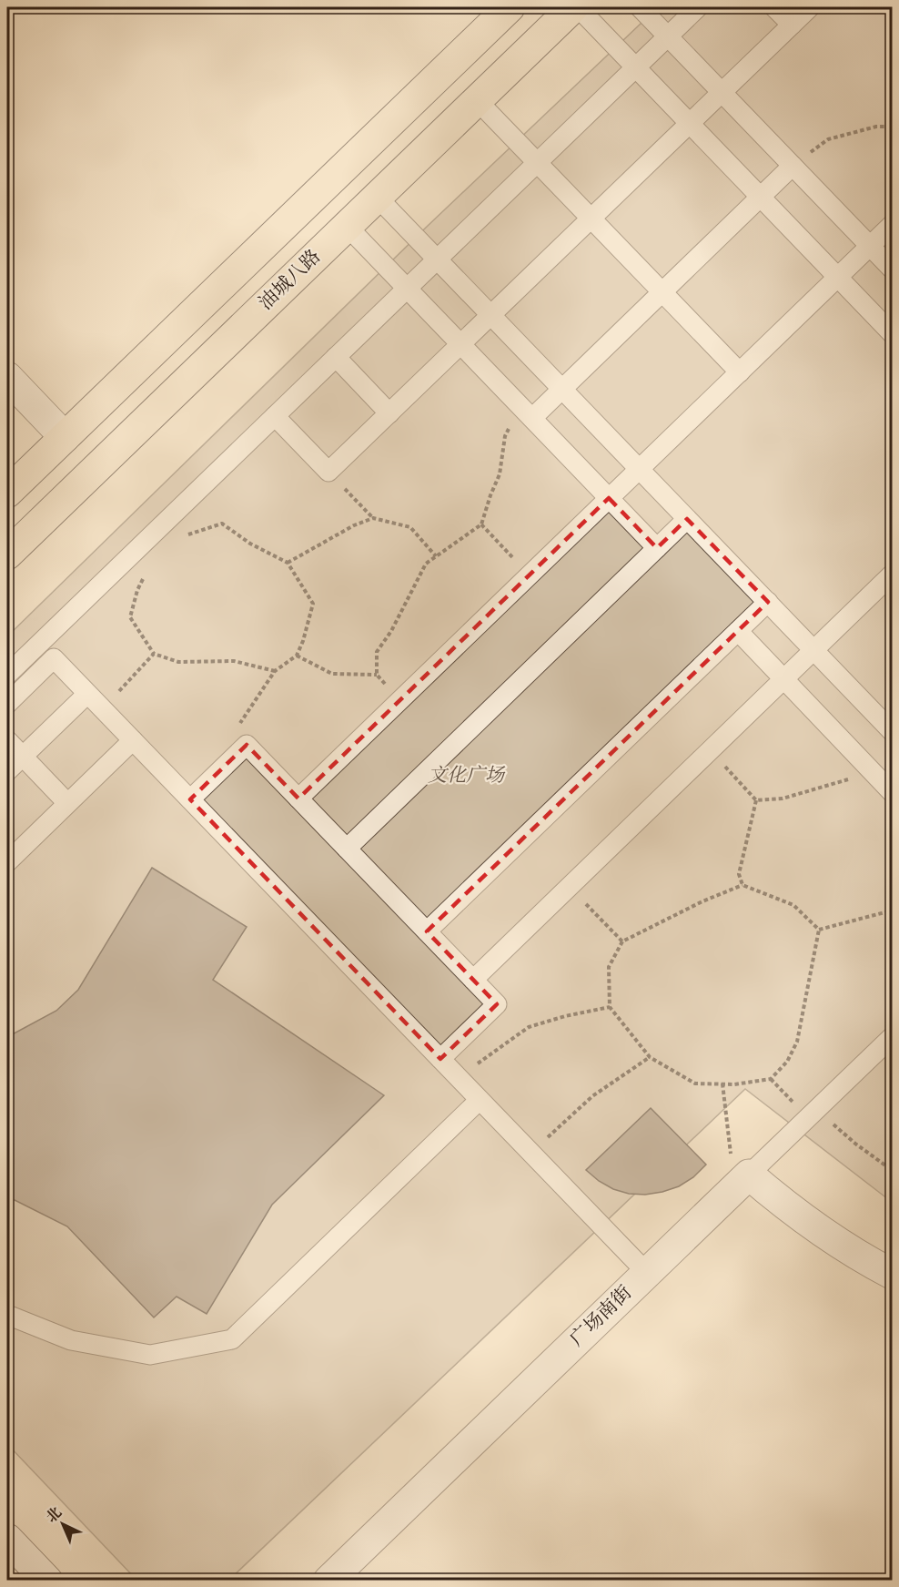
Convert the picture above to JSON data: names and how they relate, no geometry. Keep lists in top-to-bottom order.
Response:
{
  "streets": {
    "main road": ["油城八路"],
    "street": ["广场南街"]
  },
  "parks": ["文化广场"],
  "north": "top left"
}
